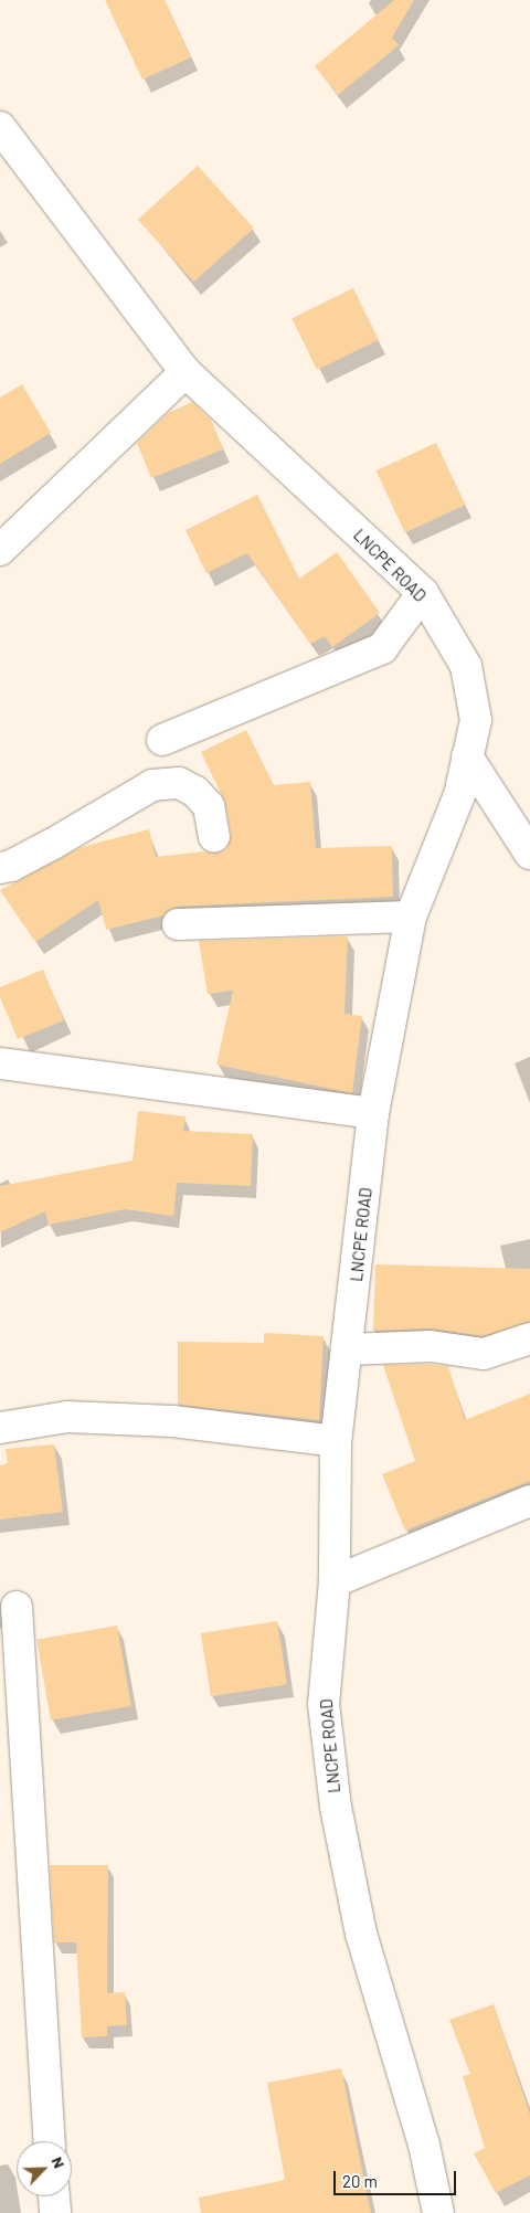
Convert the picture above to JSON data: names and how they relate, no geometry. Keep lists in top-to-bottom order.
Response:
{
  "streets": {
    "street": ["LNCPE ROAD"]
  },
  "scale_bar": "20 m",
  "north": "top right"
}
